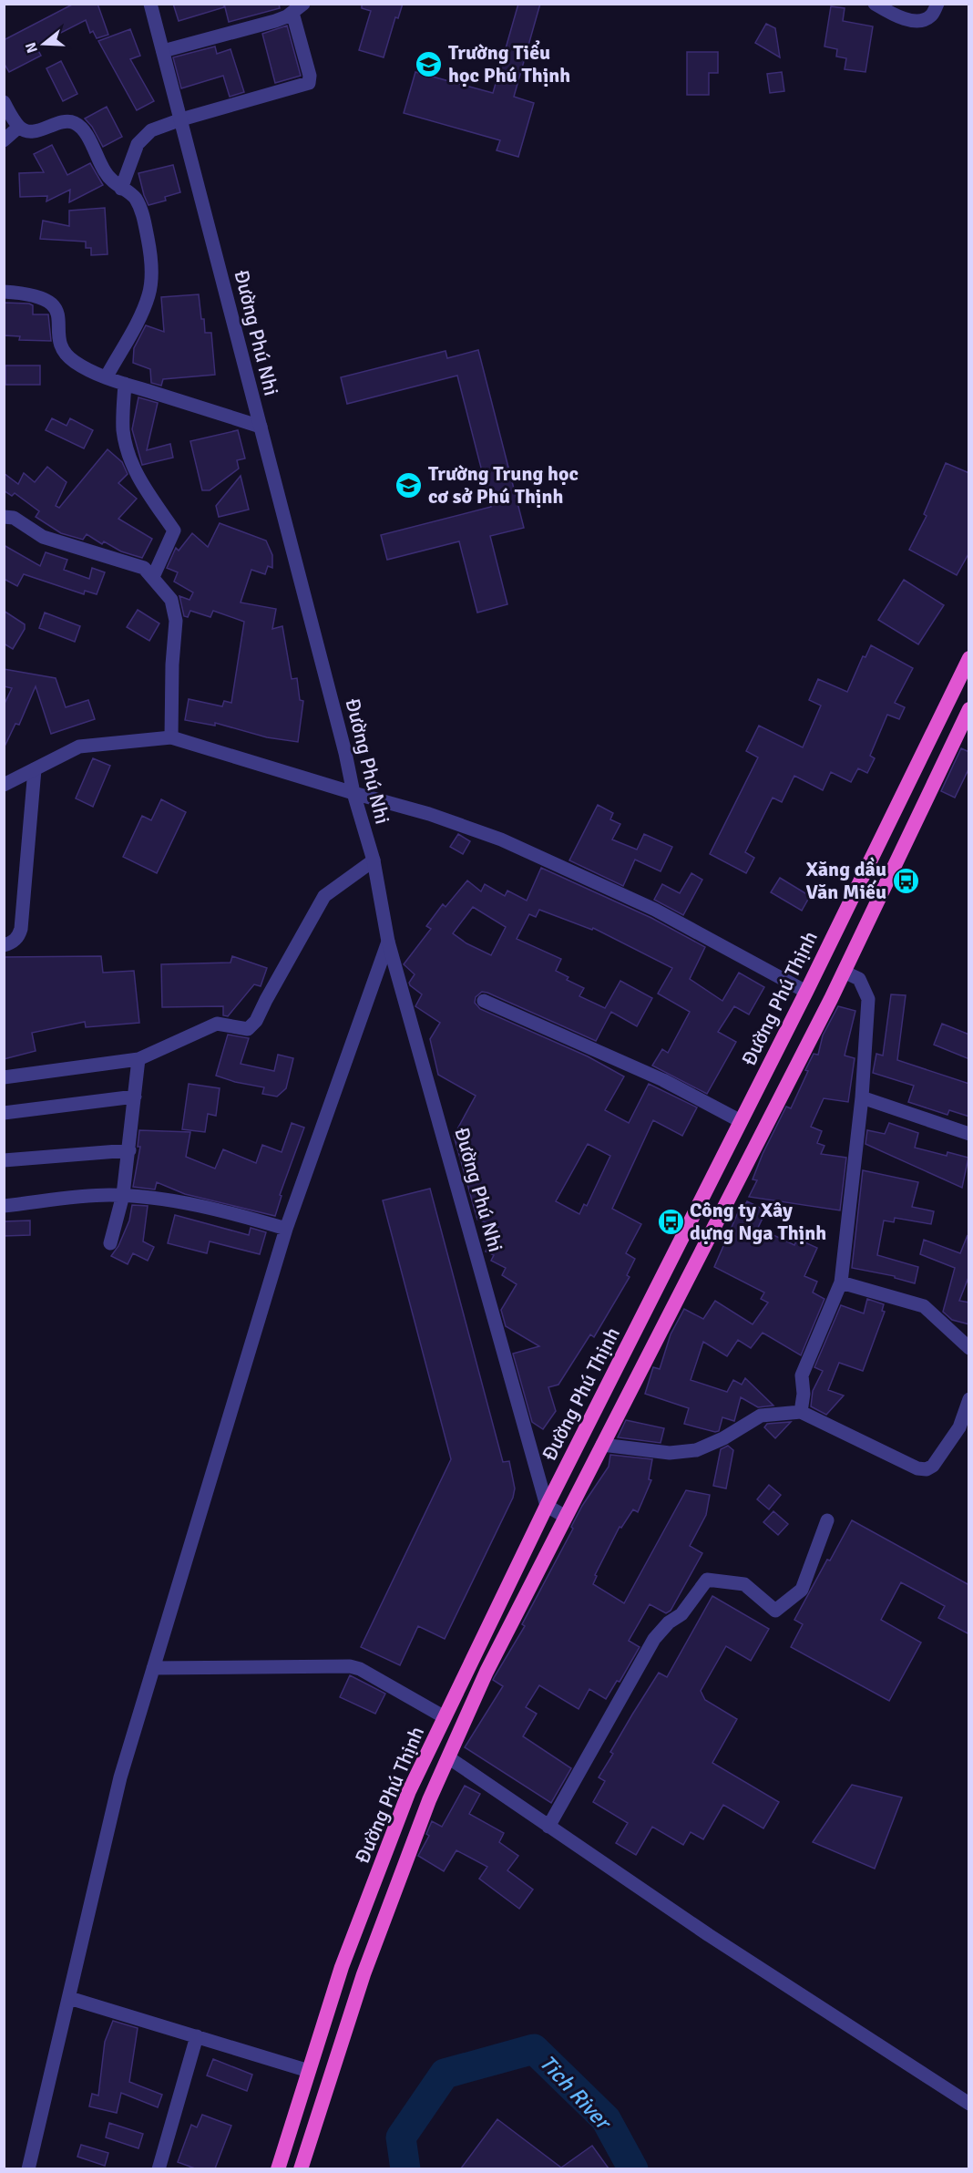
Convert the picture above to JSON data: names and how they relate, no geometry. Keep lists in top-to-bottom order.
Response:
{
  "streets": {
    "highway": ["Đường Phú Thịnh"],
    "street": ["Đường Phú Nhi"]
  },
  "crossings": [
    ["Đường Phú Nhi", "Đường Phú Thịnh"]
  ],
  "water": ["Tich River"],
  "places": {
    "school or university": ["Trường Tiểu học Phú Thịnh", "Trường Trung học cơ sở Phú Thịnh"],
    "bus stop": ["Xăng dầu Văn Miếu", "Công ty Xây dựng Nga Thịnh"]
  },
  "north": "left"
}
